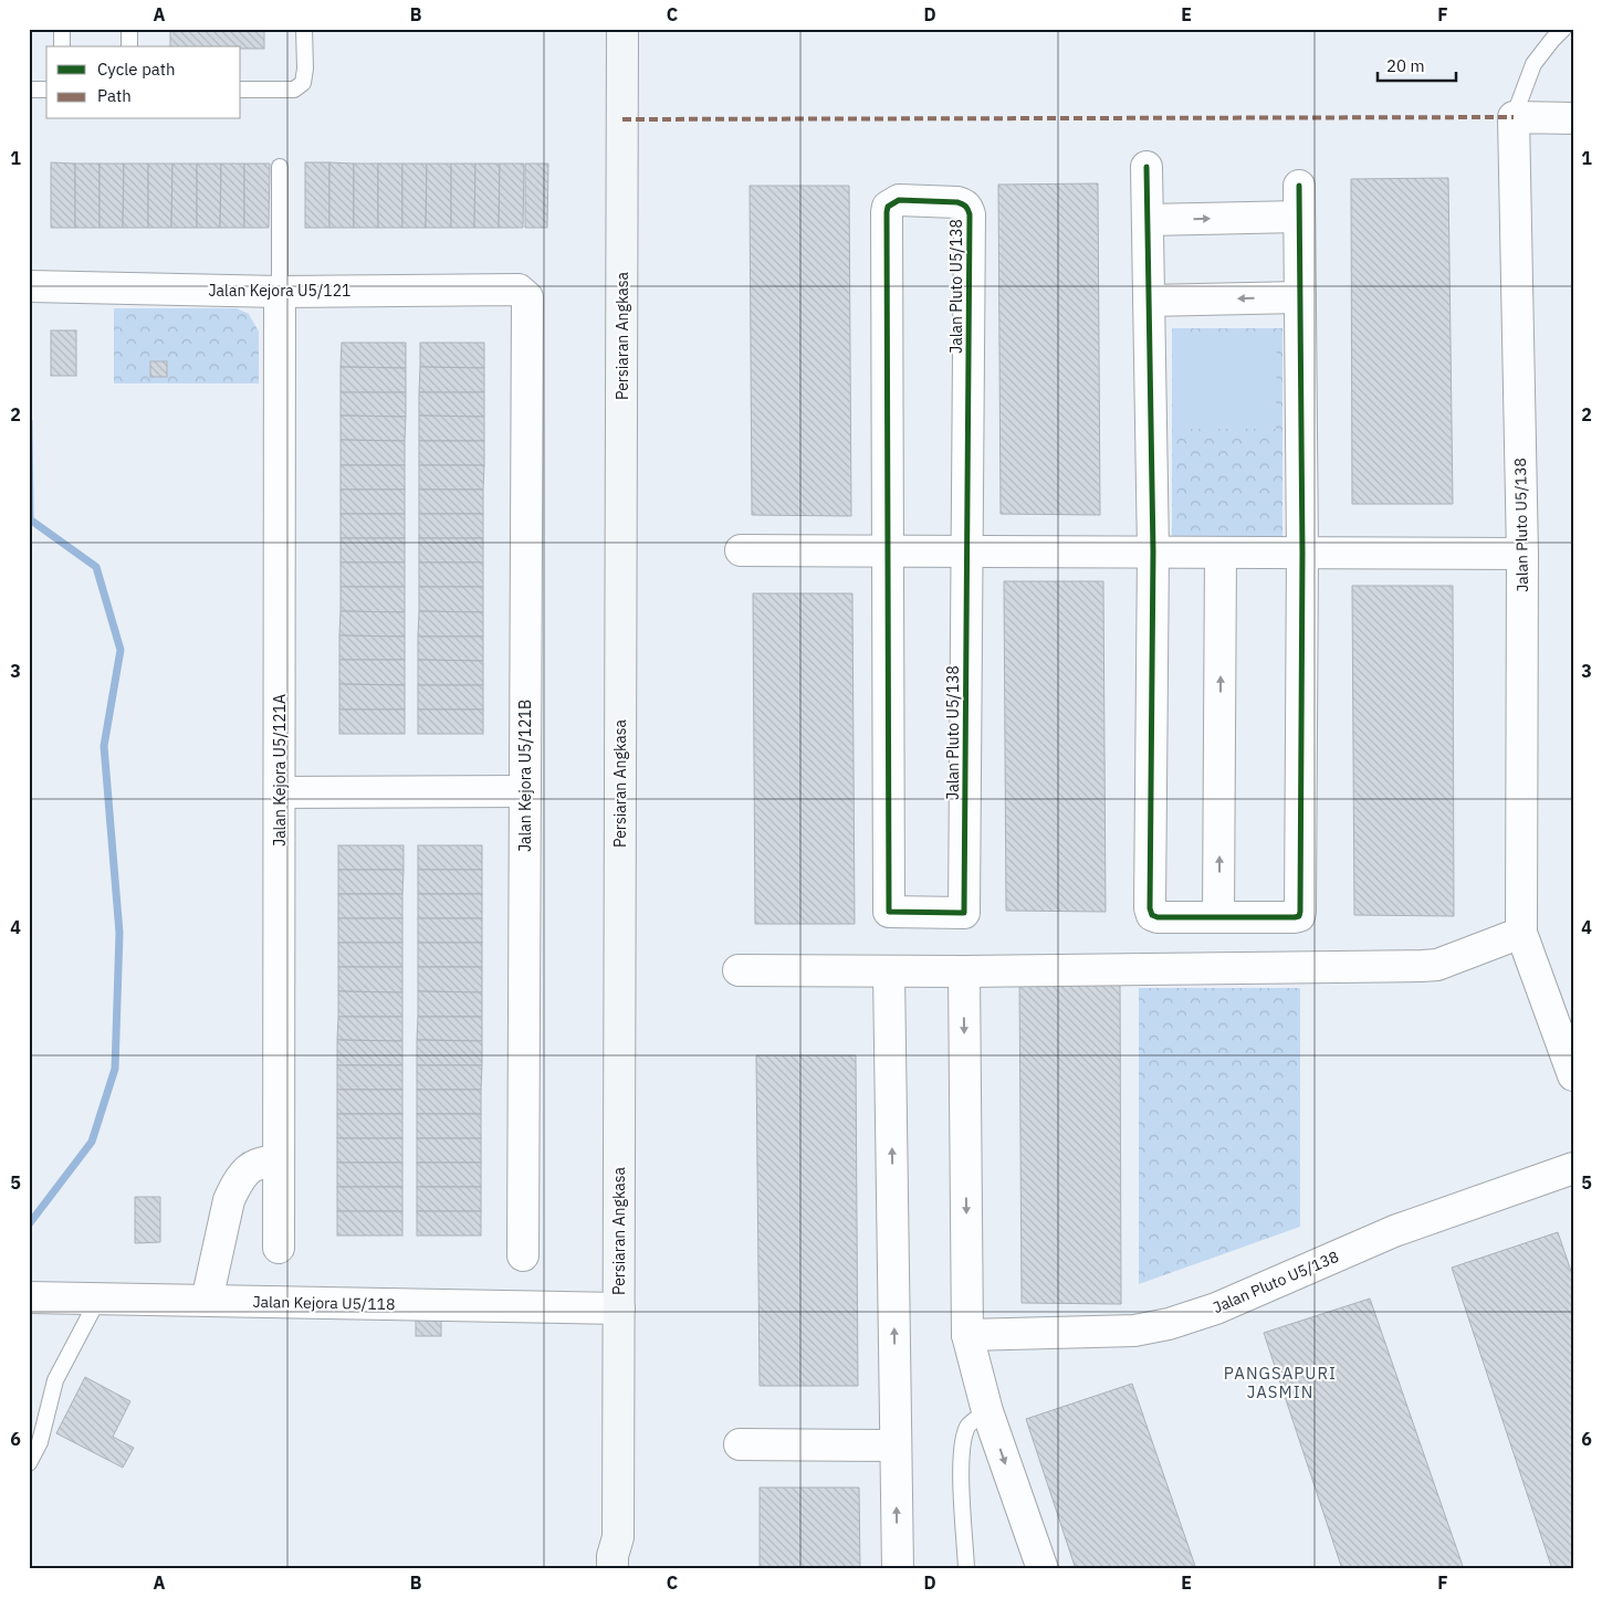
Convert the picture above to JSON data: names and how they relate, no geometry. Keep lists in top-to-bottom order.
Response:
{
  "streets": {
    "street": [
      "Jalan Pluto U5/138",
      "Jalan Kejora U5/121",
      "Persiaran Angkasa",
      "Jalan Kejora U5/121A",
      "Jalan Kejora U5/121B",
      "Jalan Kejora U5/118"
    ]
  },
  "crossings": [
    ["Jalan Kejora U5/121", "Jalan Kejora U5/121A"],
    ["Jalan Kejora U5/121", "Jalan Kejora U5/121B"],
    ["Persiaran Angkasa", "Jalan Kejora U5/118"]
  ],
  "districts": ["PANGSAPURI JASMIN"],
  "legend": ["Cycle path", "Path"],
  "scale_bar": "20 m",
  "grid": {
    "columns": [
      "A",
      "B",
      "C",
      "D",
      "E",
      "F"
    ],
    "rows": [
      "1",
      "2",
      "3",
      "4",
      "5",
      "6"
    ]
  }
}
